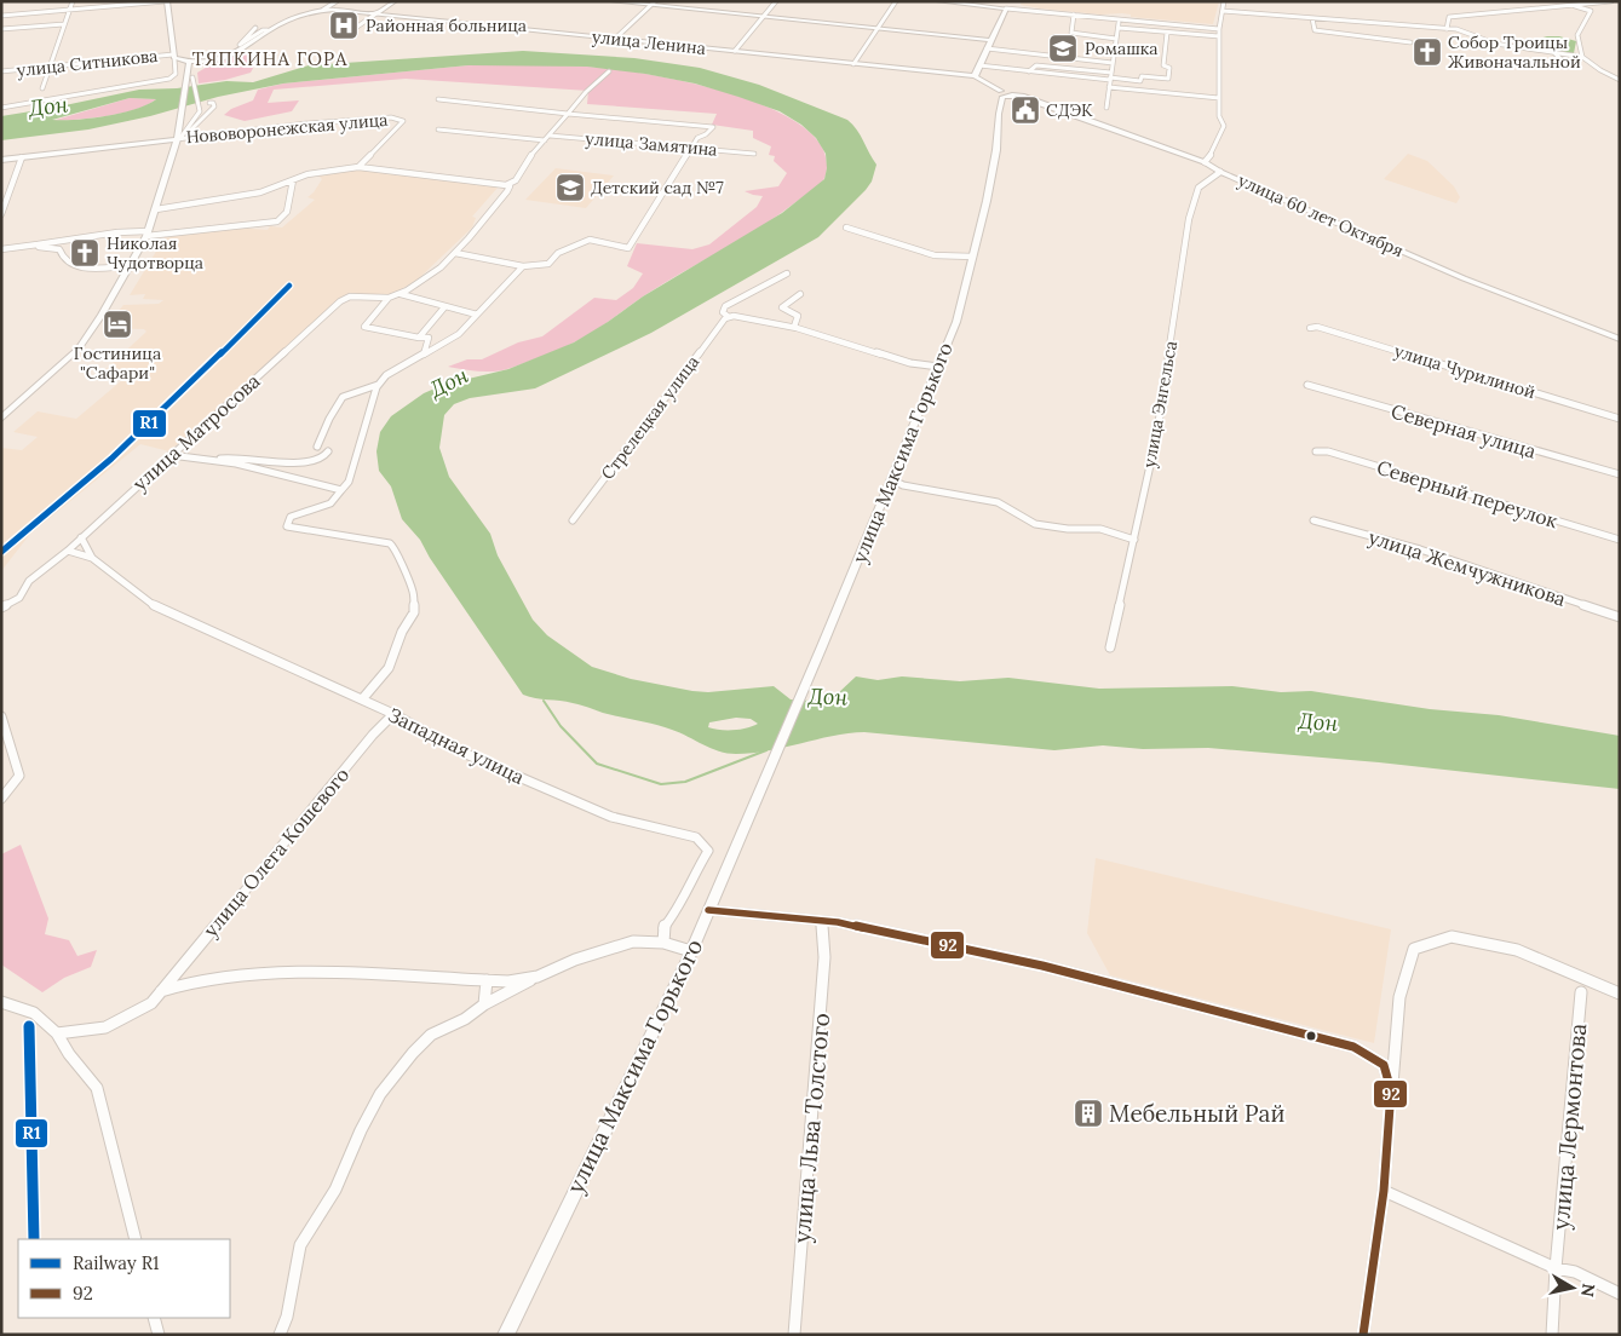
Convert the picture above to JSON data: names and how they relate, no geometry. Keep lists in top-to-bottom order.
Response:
{
  "streets": {
    "main road": ["улица Ленина", "улица 60 лет Октября", "улица Максима Горького"],
    "street": [
      "улица Ситникова",
      "Нововоронежская улица",
      "улица Замятина",
      "улица Чурилиной",
      "улица Энгельса",
      "Стрелецкая улица",
      "Северная улица",
      "улица Матросова",
      "Северный переулок",
      "улица Жемчужникова",
      "Западная улица",
      "улица Олега Кошевого",
      "улица Лермонтова",
      "улица Льва Толстого"
    ]
  },
  "crossings": [
    ["улица Замятина", "улица Матросова"],
    ["улица 60 лет Октября", "улица Энгельса"],
    ["улица 60 лет Октября", "улица Максима Горького"],
    ["Западная улица", "улица Олега Кошевого"]
  ],
  "districts": ["ТЯПКИНА ГОРА"],
  "water": ["Дон"],
  "places": {
    "hospital": ["Районная больница"],
    "school or university": ["Ромашка", "Детский сад №7"],
    "church": ["Собор Троицы Живоначальной", "Николая Чудотворца"],
    "public building": ["СДЭК"],
    "hotel": ["Гостиница \"Сафари\""],
    "building": ["Мебельный Рай"]
  },
  "lines": ["rail line R1", "transit line 92"],
  "legend": ["Railway R1", "92"],
  "north": "right"
}
